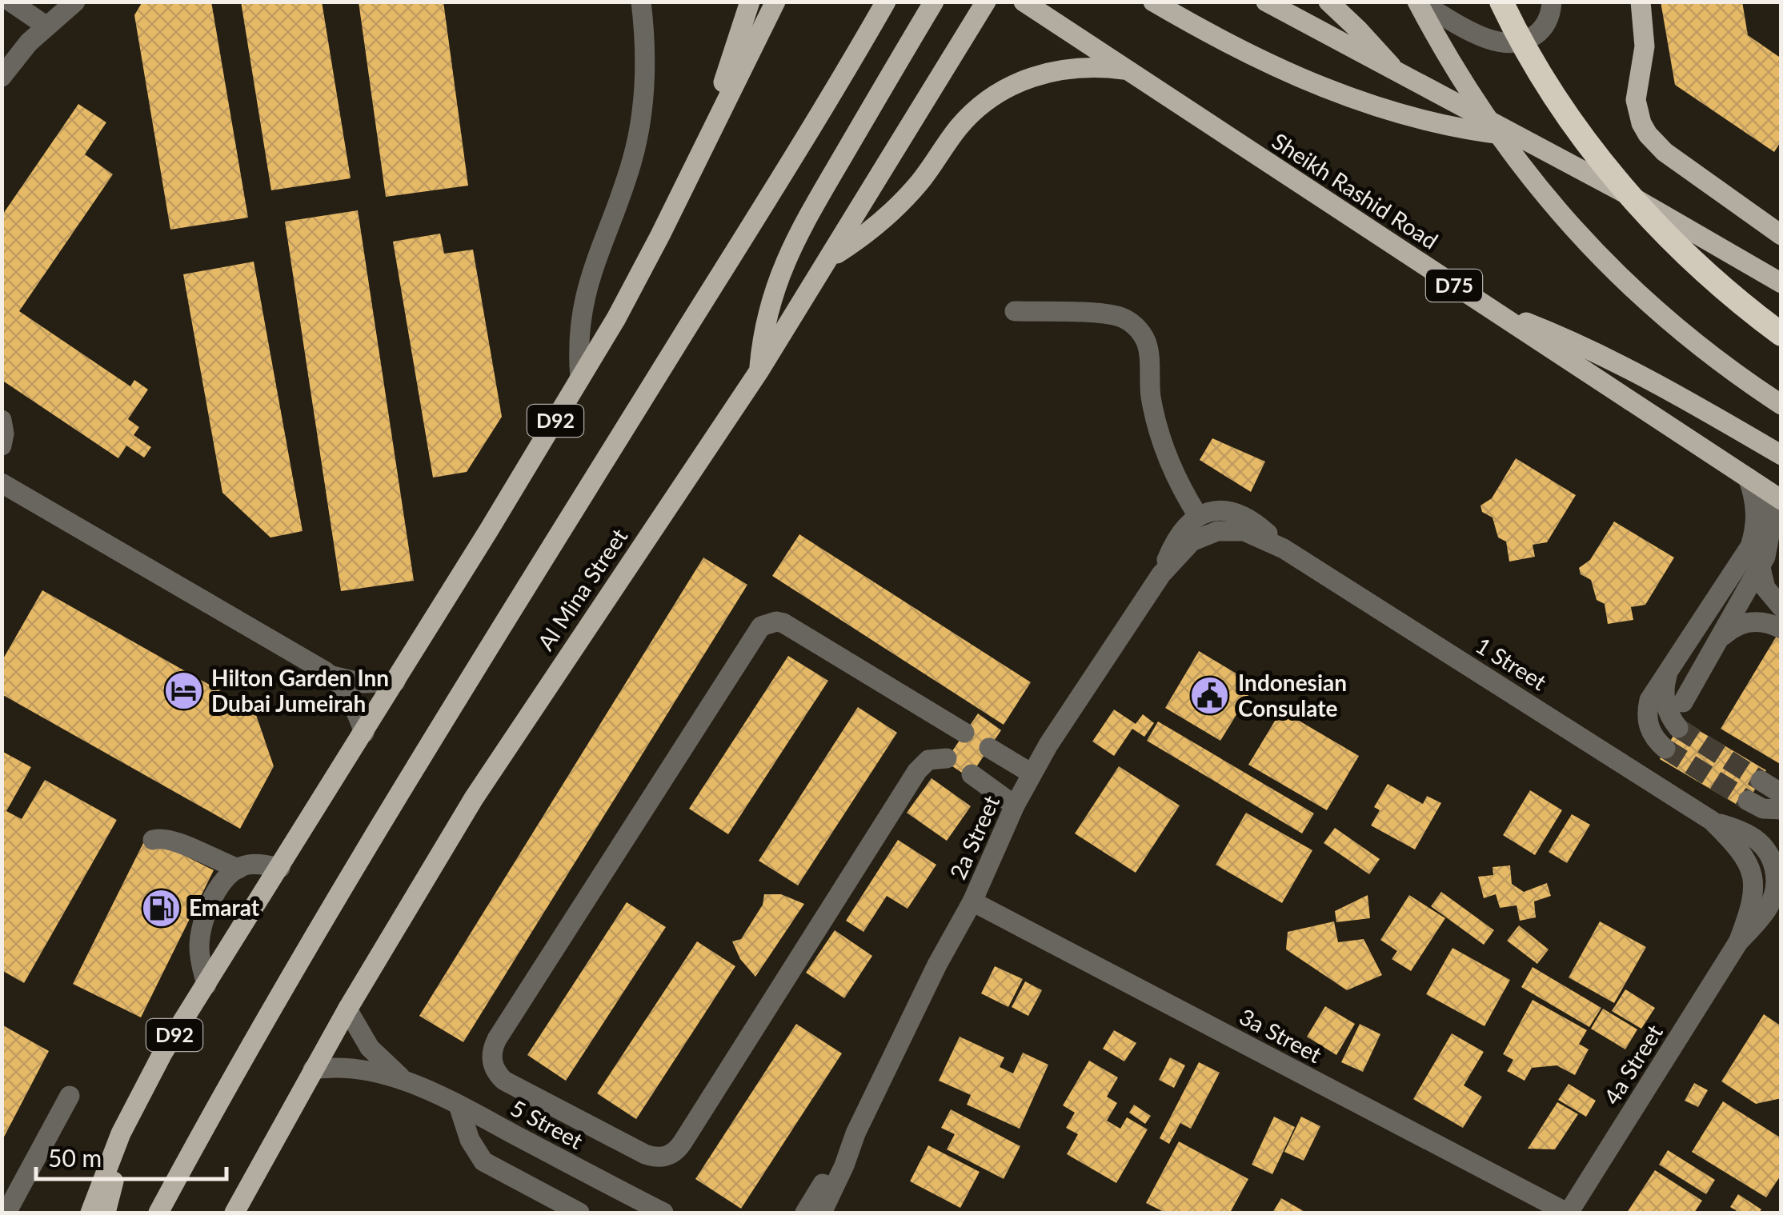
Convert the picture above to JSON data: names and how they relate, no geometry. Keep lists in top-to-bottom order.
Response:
{
  "streets": {
    "main road": [
      "Sheikh Rashid Road",
      "D75",
      "D92",
      "Al Mina Street"
    ],
    "street": [
      "1 Street",
      "2a Street",
      "3a Street",
      "4a Street",
      "5 Street"
    ]
  },
  "crossings": [
    ["Al Mina Street", "5 Street"],
    ["1 Street", "2a Street"],
    ["1 Street", "4a Street"],
    ["2a Street", "3a Street"],
    ["3a Street", "4a Street"]
  ],
  "places": {
    "hotel": ["Hilton Garden Inn Dubai Jumeirah"],
    "public building": ["Indonesian Consulate"],
    "fuel station": ["Emarat"]
  },
  "scale_bar": "50 m"
}
